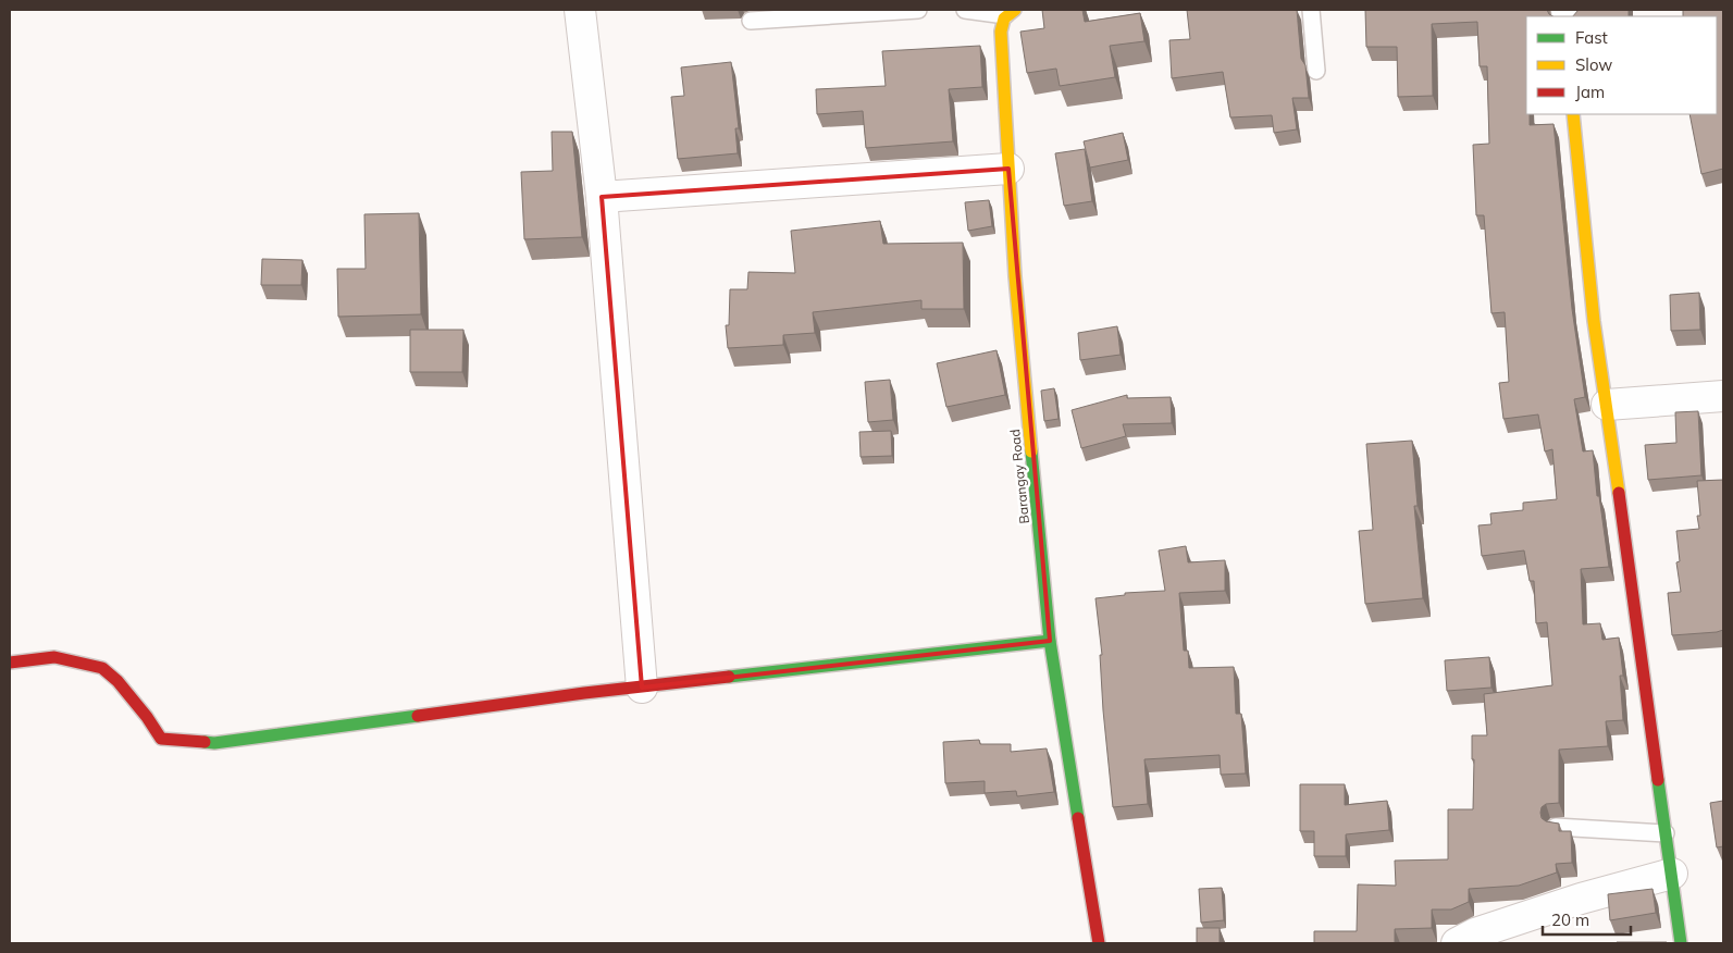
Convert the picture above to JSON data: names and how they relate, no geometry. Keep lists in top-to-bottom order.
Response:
{
  "streets": {
    "street": ["Barangay Road"]
  },
  "legend": ["Fast", "Slow", "Jam"],
  "scale_bar": "20 m"
}
